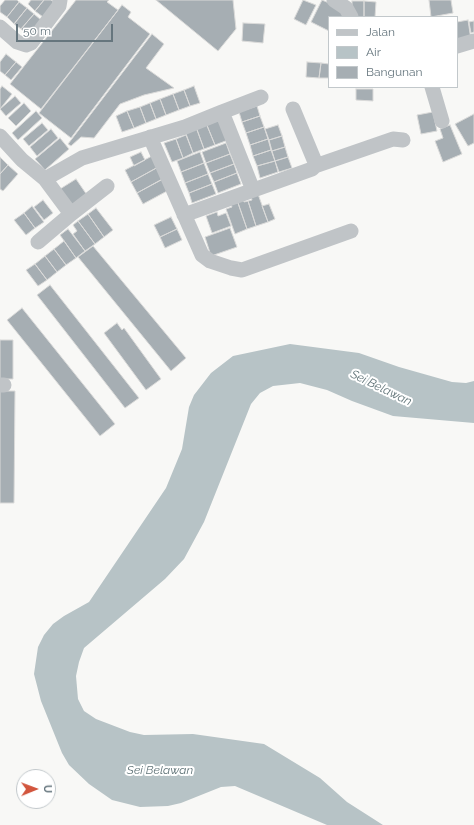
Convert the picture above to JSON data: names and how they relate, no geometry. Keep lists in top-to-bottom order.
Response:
{
  "water": ["Sei Belawan"],
  "legend": ["Jalan", "Air", "Bangunan"],
  "scale_bar": "50 m",
  "north": "right"
}
